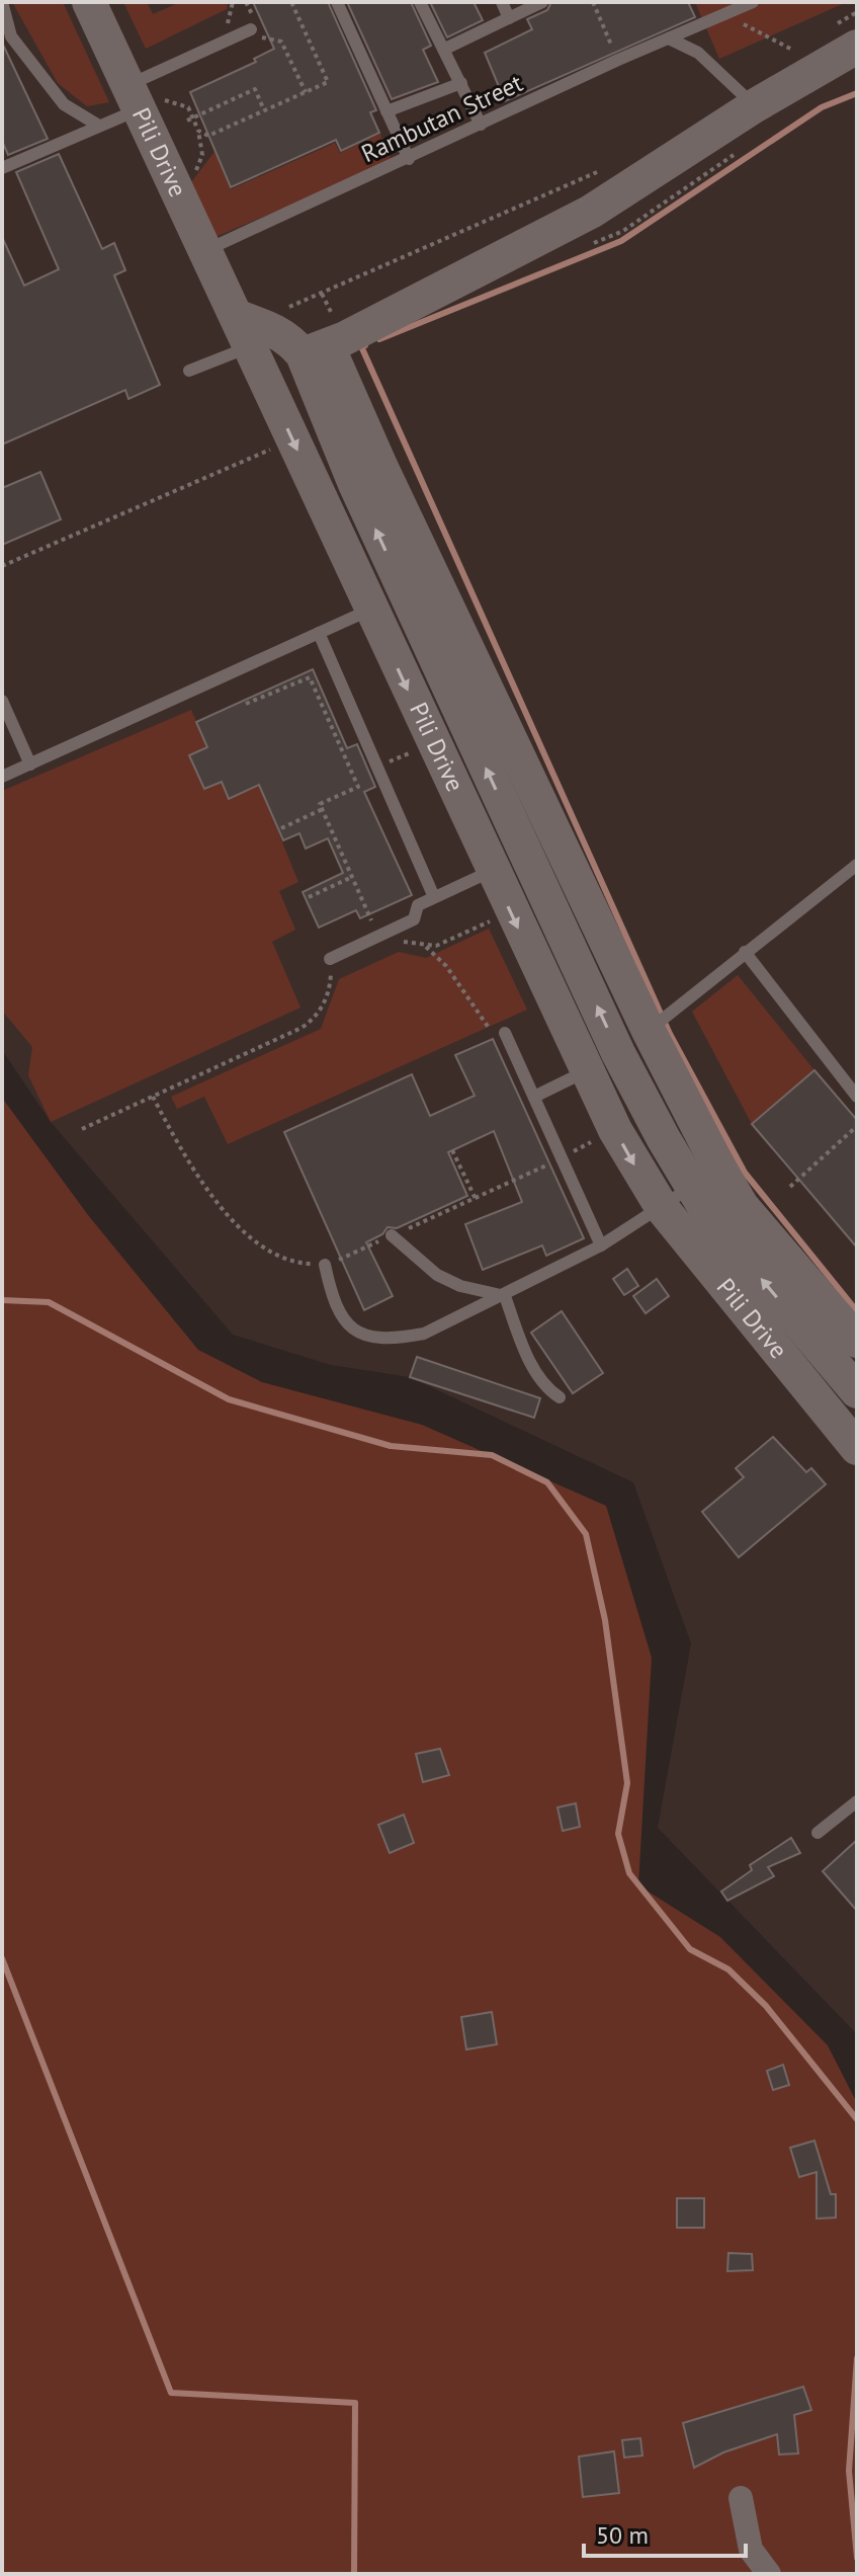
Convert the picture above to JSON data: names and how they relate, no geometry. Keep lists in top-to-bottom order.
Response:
{
  "streets": {
    "street": ["Pili Drive"],
    "lane": ["Rambutan Street"]
  },
  "crossings": [
    ["Rambutan Street", "Pili Drive"]
  ],
  "scale_bar": "50 m"
}
